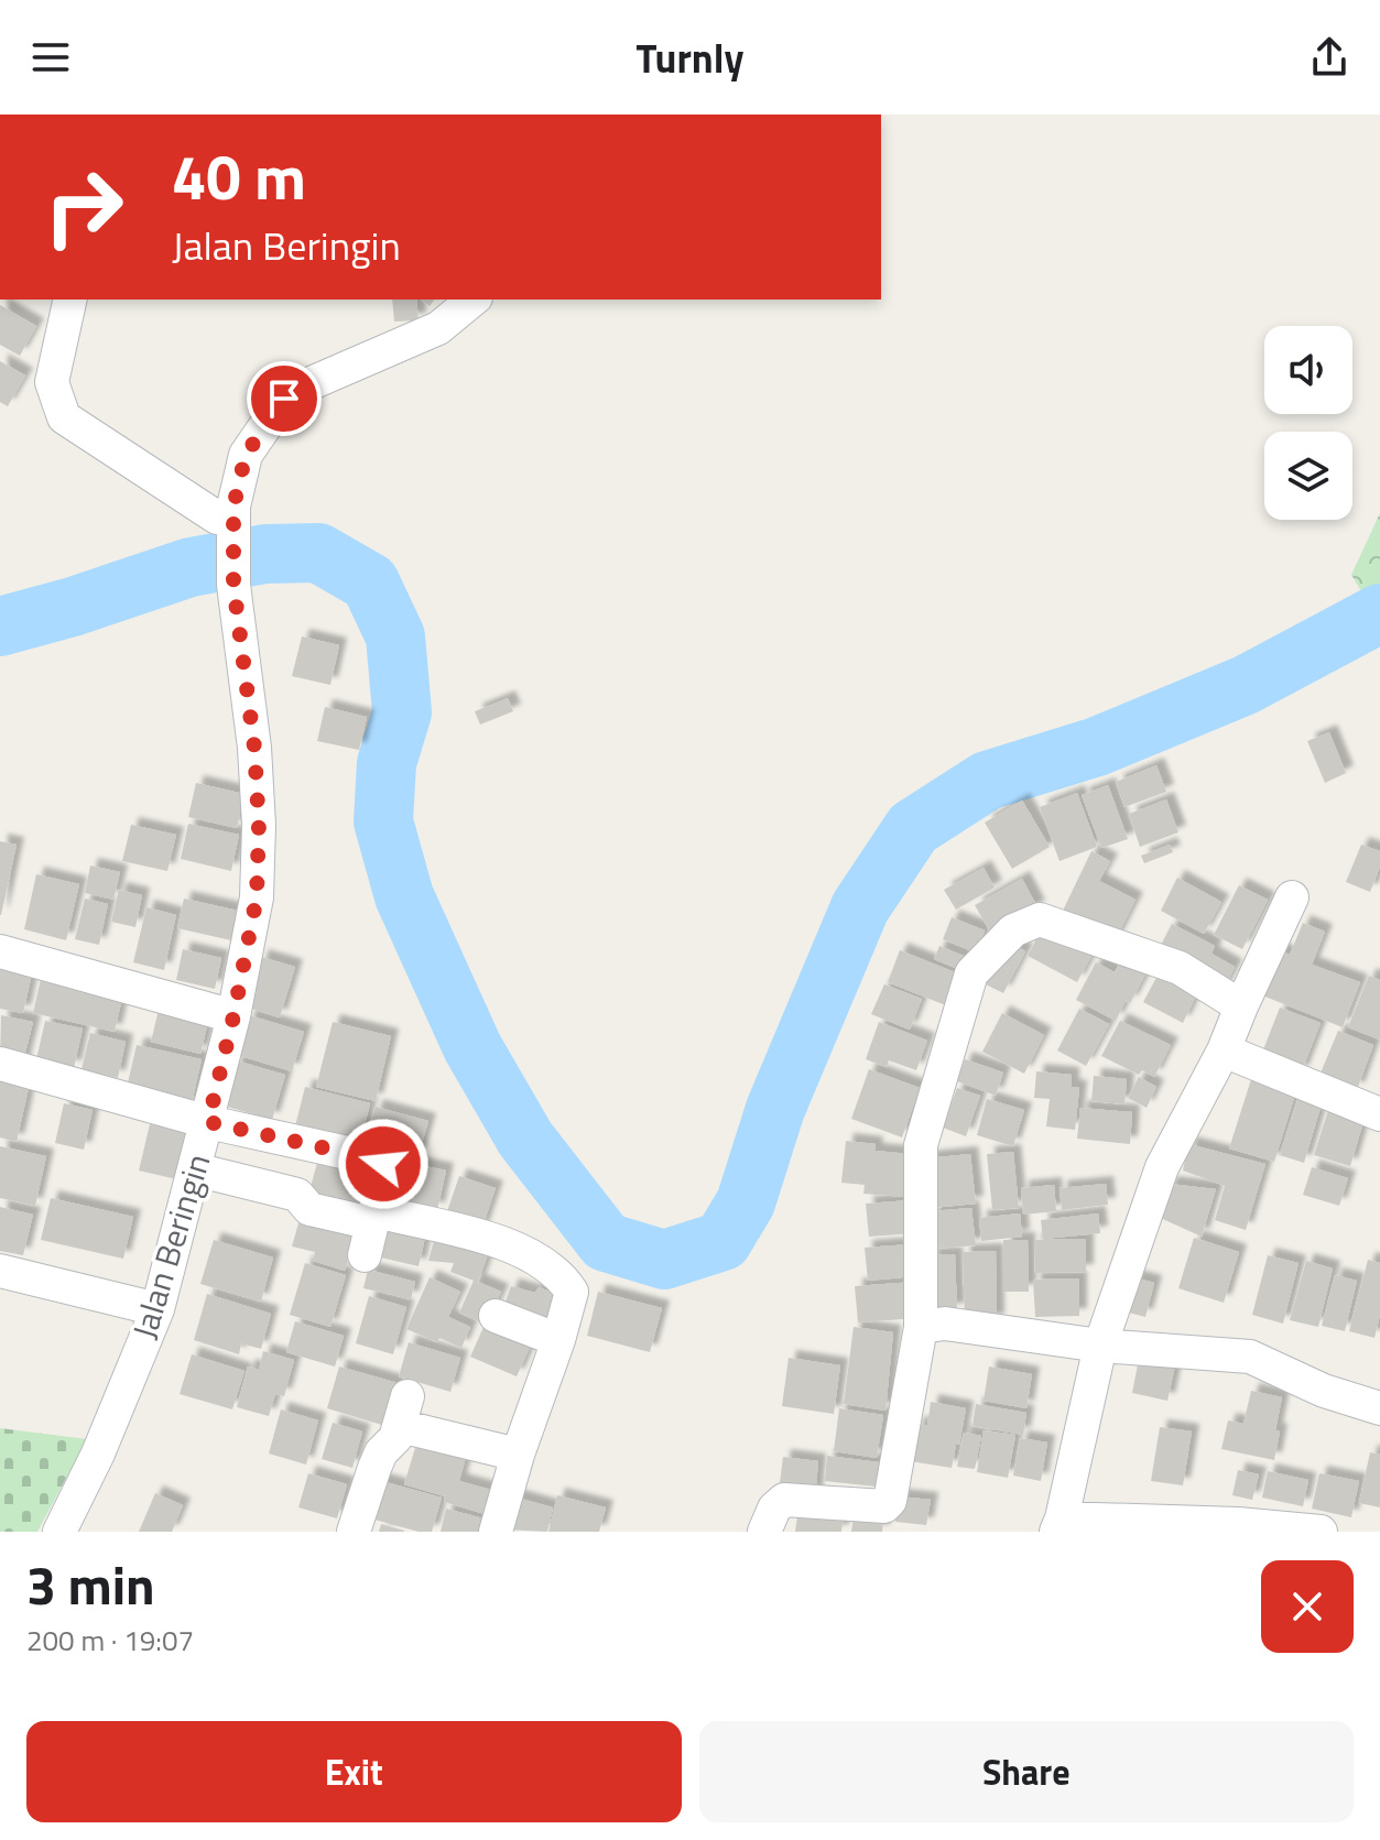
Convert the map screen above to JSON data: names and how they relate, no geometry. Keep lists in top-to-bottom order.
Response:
{
  "streets": {
    "street": ["Jalan Beringin"]
  },
  "page": {
    "header": "Turnly",
    "turn": ["40 m", "Jalan Beringin"],
    "heading": ["3 min", "200 m · 19:07"],
    "buttons": ["Exit", "Share"]
  }
}
